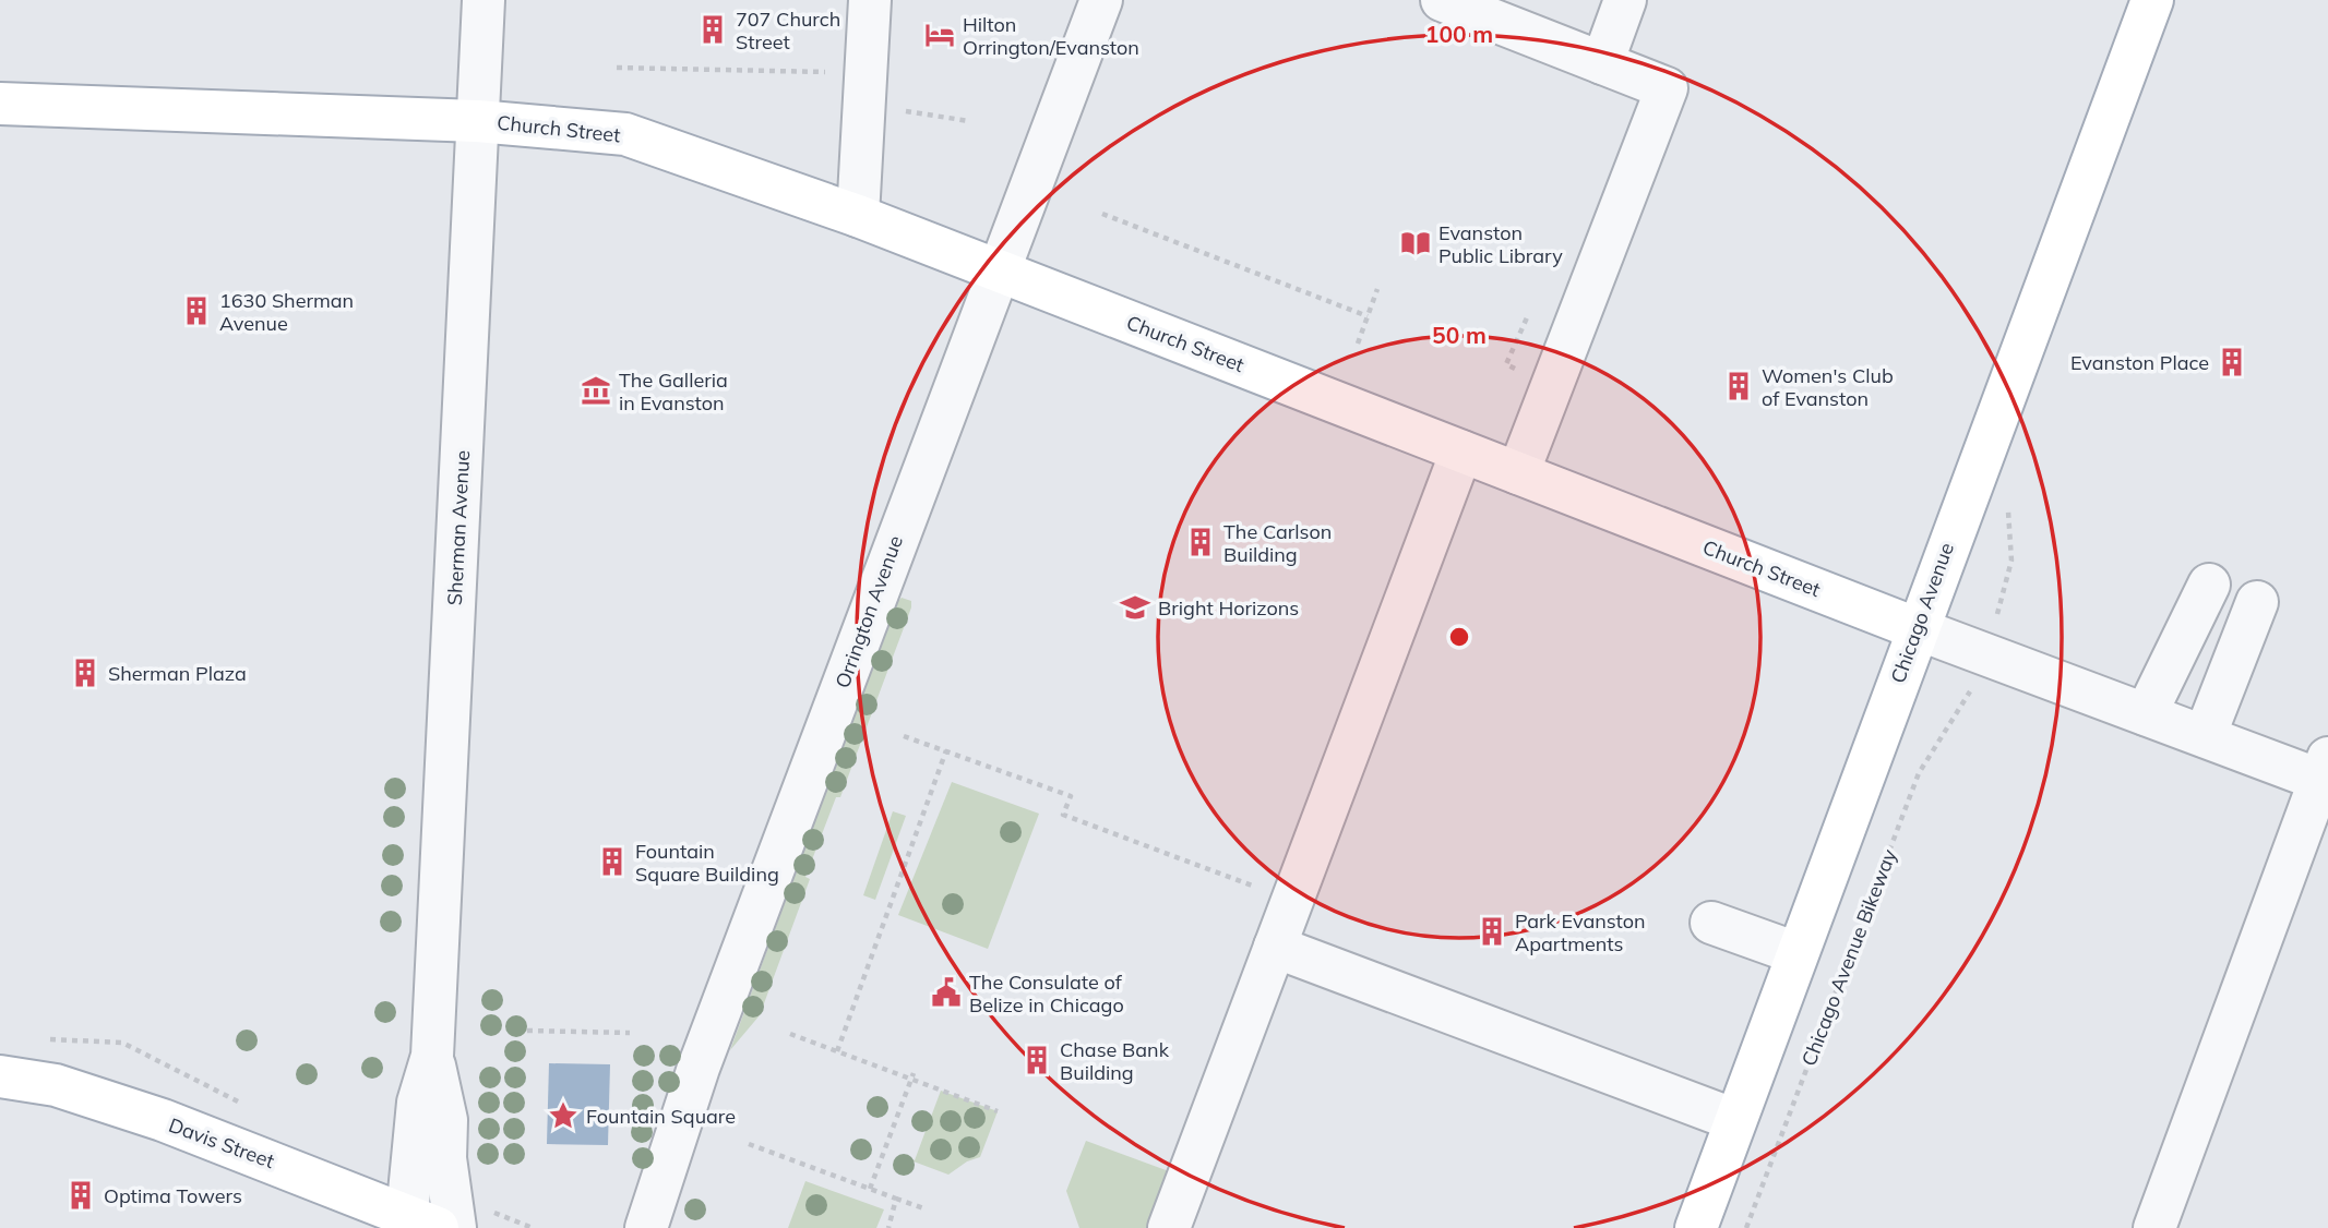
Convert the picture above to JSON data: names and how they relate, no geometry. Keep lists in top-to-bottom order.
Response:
{
  "streets": {
    "main road": ["Church Street", "Chicago Avenue", "Davis Street"],
    "street": ["Sherman Avenue", "Orrington Avenue"],
    "path": ["Chicago Avenue Bikeway"]
  },
  "crossings": [
    ["Church Street", "Sherman Avenue"],
    ["Church Street", "Orrington Avenue"],
    ["Church Street", "Chicago Avenue"],
    ["Sherman Avenue", "Davis Street"]
  ],
  "places": {
    "building": [
      "707 Church Street",
      "1630 Sherman Avenue",
      "Evanston Place",
      "Women's Club of Evanston",
      "The Carlson Building",
      "Sherman Plaza",
      "Fountain Square Building",
      "Park Evanston Apartments",
      "Chase Bank Building",
      "Optima Towers"
    ],
    "hotel": ["Hilton Orrington/Evanston"],
    "library": ["Evanston Public Library"],
    "museum": ["The Galleria in Evanston"],
    "school or university": ["Bright Horizons"],
    "public building": ["The Consulate of Belize in Chicago"],
    "place": ["Fountain Square"]
  },
  "rings": ["100 m", "50 m"]
}
